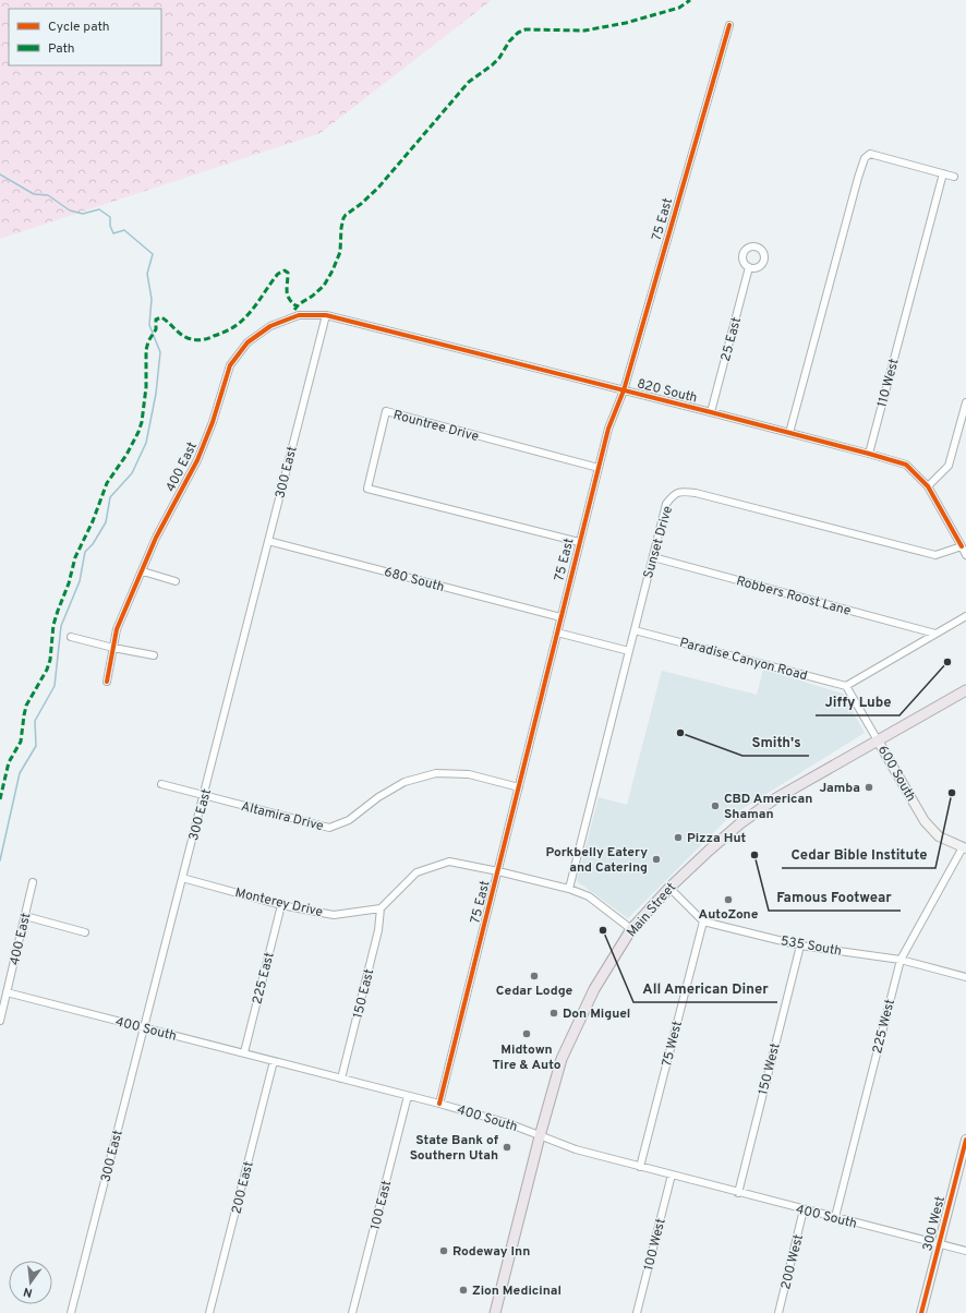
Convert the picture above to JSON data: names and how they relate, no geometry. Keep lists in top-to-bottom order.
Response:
{
  "streets": {
    "main road": ["Main Street"],
    "street": [
      "75 East",
      "25 East",
      "110 West",
      "820 South",
      "Rountree Drive",
      "400 East",
      "300 East",
      "Sunset Drive",
      "680 South",
      "Robbers Roost Lane",
      "Paradise Canyon Road",
      "600 South",
      "Altamira Drive",
      "Monterey Drive",
      "535 South",
      "225 East",
      "150 East",
      "225 West",
      "400 South",
      "75 West",
      "150 West",
      "200 East",
      "100 East",
      "300 West",
      "100 West",
      "200 West"
    ]
  },
  "crossings": [
    ["75 East", "820 South"],
    ["75 East", "Rountree Drive"],
    ["75 East", "680 South"],
    ["75 East", "Altamira Drive"],
    ["75 East", "400 South"],
    ["25 East", "820 South"],
    ["110 West", "820 South"],
    ["820 South", "400 East"],
    ["820 South", "300 East"],
    ["820 South", "Sunset Drive"],
    ["400 East", "300 East"],
    ["400 East", "400 South"],
    ["300 East", "680 South"],
    ["300 East", "Altamira Drive"],
    ["300 East", "Monterey Drive"],
    ["300 East", "400 South"],
    ["Sunset Drive", "Robbers Roost Lane"],
    ["Sunset Drive", "Paradise Canyon Road"],
    ["Paradise Canyon Road", "600 South"],
    ["600 South", "Main Street"],
    ["600 South", "225 West"],
    ["Monterey Drive", "225 East"],
    ["Monterey Drive", "150 East"],
    ["Main Street", "400 South"],
    ["535 South", "225 West"],
    ["535 South", "75 West"],
    ["535 South", "150 West"],
    ["225 East", "400 South"],
    ["150 East", "400 South"],
    ["225 West", "400 South"],
    ["400 South", "75 West"],
    ["400 South", "150 West"],
    ["400 South", "200 East"],
    ["400 South", "100 East"],
    ["400 South", "300 West"],
    ["400 South", "100 West"],
    ["400 South", "200 West"]
  ],
  "places": [
    "Jiffy Lube",
    "Smith's",
    "Jamba",
    "Cedar Bible Institute",
    "CBD American Shaman",
    "Pizza Hut",
    "Famous Footwear",
    "Porkbelly Eatery and Catering",
    "AutoZone",
    "All American Diner",
    "Cedar Lodge",
    "Don Miguel",
    "Midtown Tire & Auto",
    "State Bank of Southern Utah",
    "Rodeway Inn",
    "Zion Medicinal"
  ],
  "legend": ["Cycle path", "Path"],
  "north": "bottom"
}
